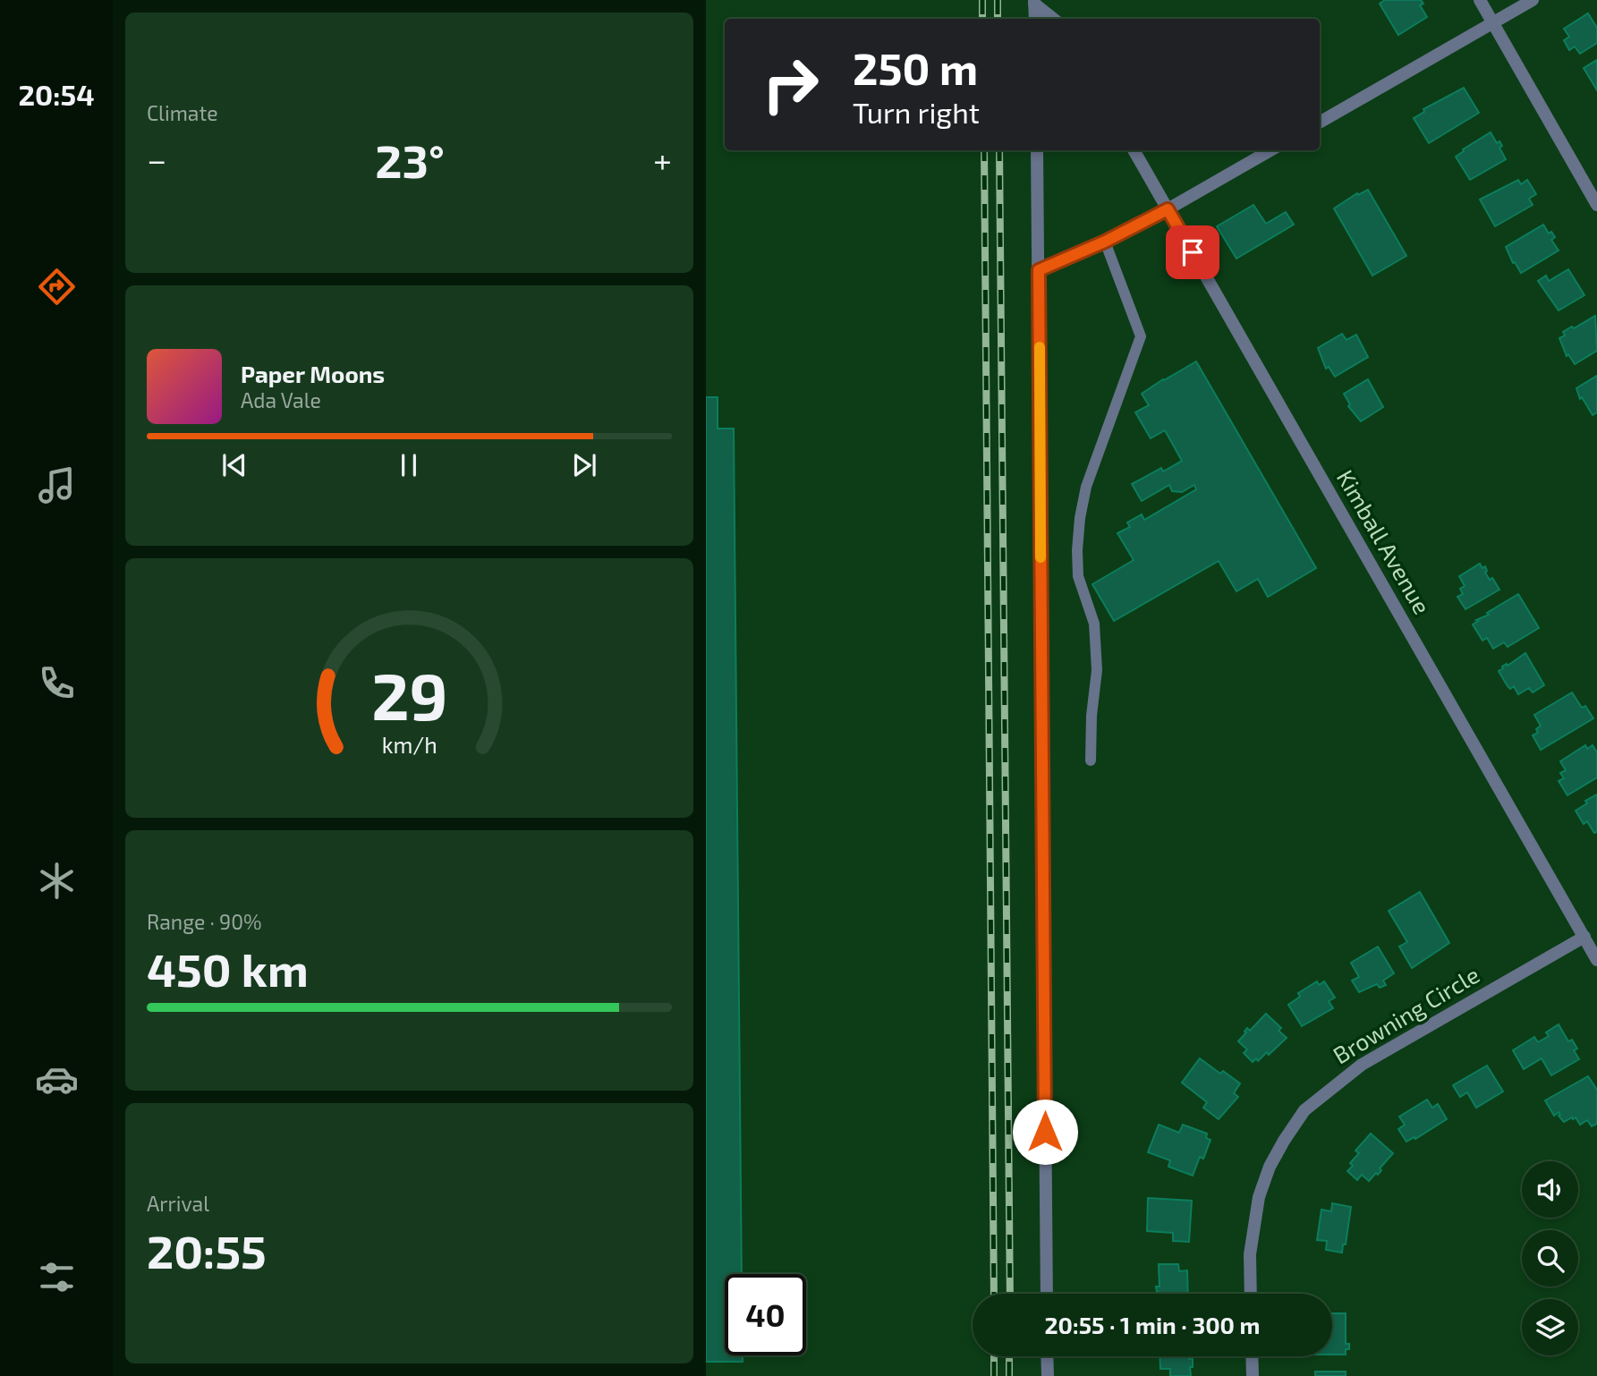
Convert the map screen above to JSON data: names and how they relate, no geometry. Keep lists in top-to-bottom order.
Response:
{
  "streets": {
    "street": ["Kimball Avenue", "Browning Circle"]
  },
  "crossings": [
    ["Kimball Avenue", "Browning Circle"]
  ],
  "page": {
    "tabs": "20:54",
    "tile": [
      "Climate",
      ["Range · 90%", "450 km"],
      ["Arrival", "20:55"]
    ],
    "turn": ["250 m", "Turn right"],
    "heat": ["−", "23°", "+"],
    "song": ["Paper Moons", "Ada Vale"],
    "limit": "40",
    "trip": "20:55 · 1 min · 300 m",
    "gauge": ["29", "km/h"]
  }
}
